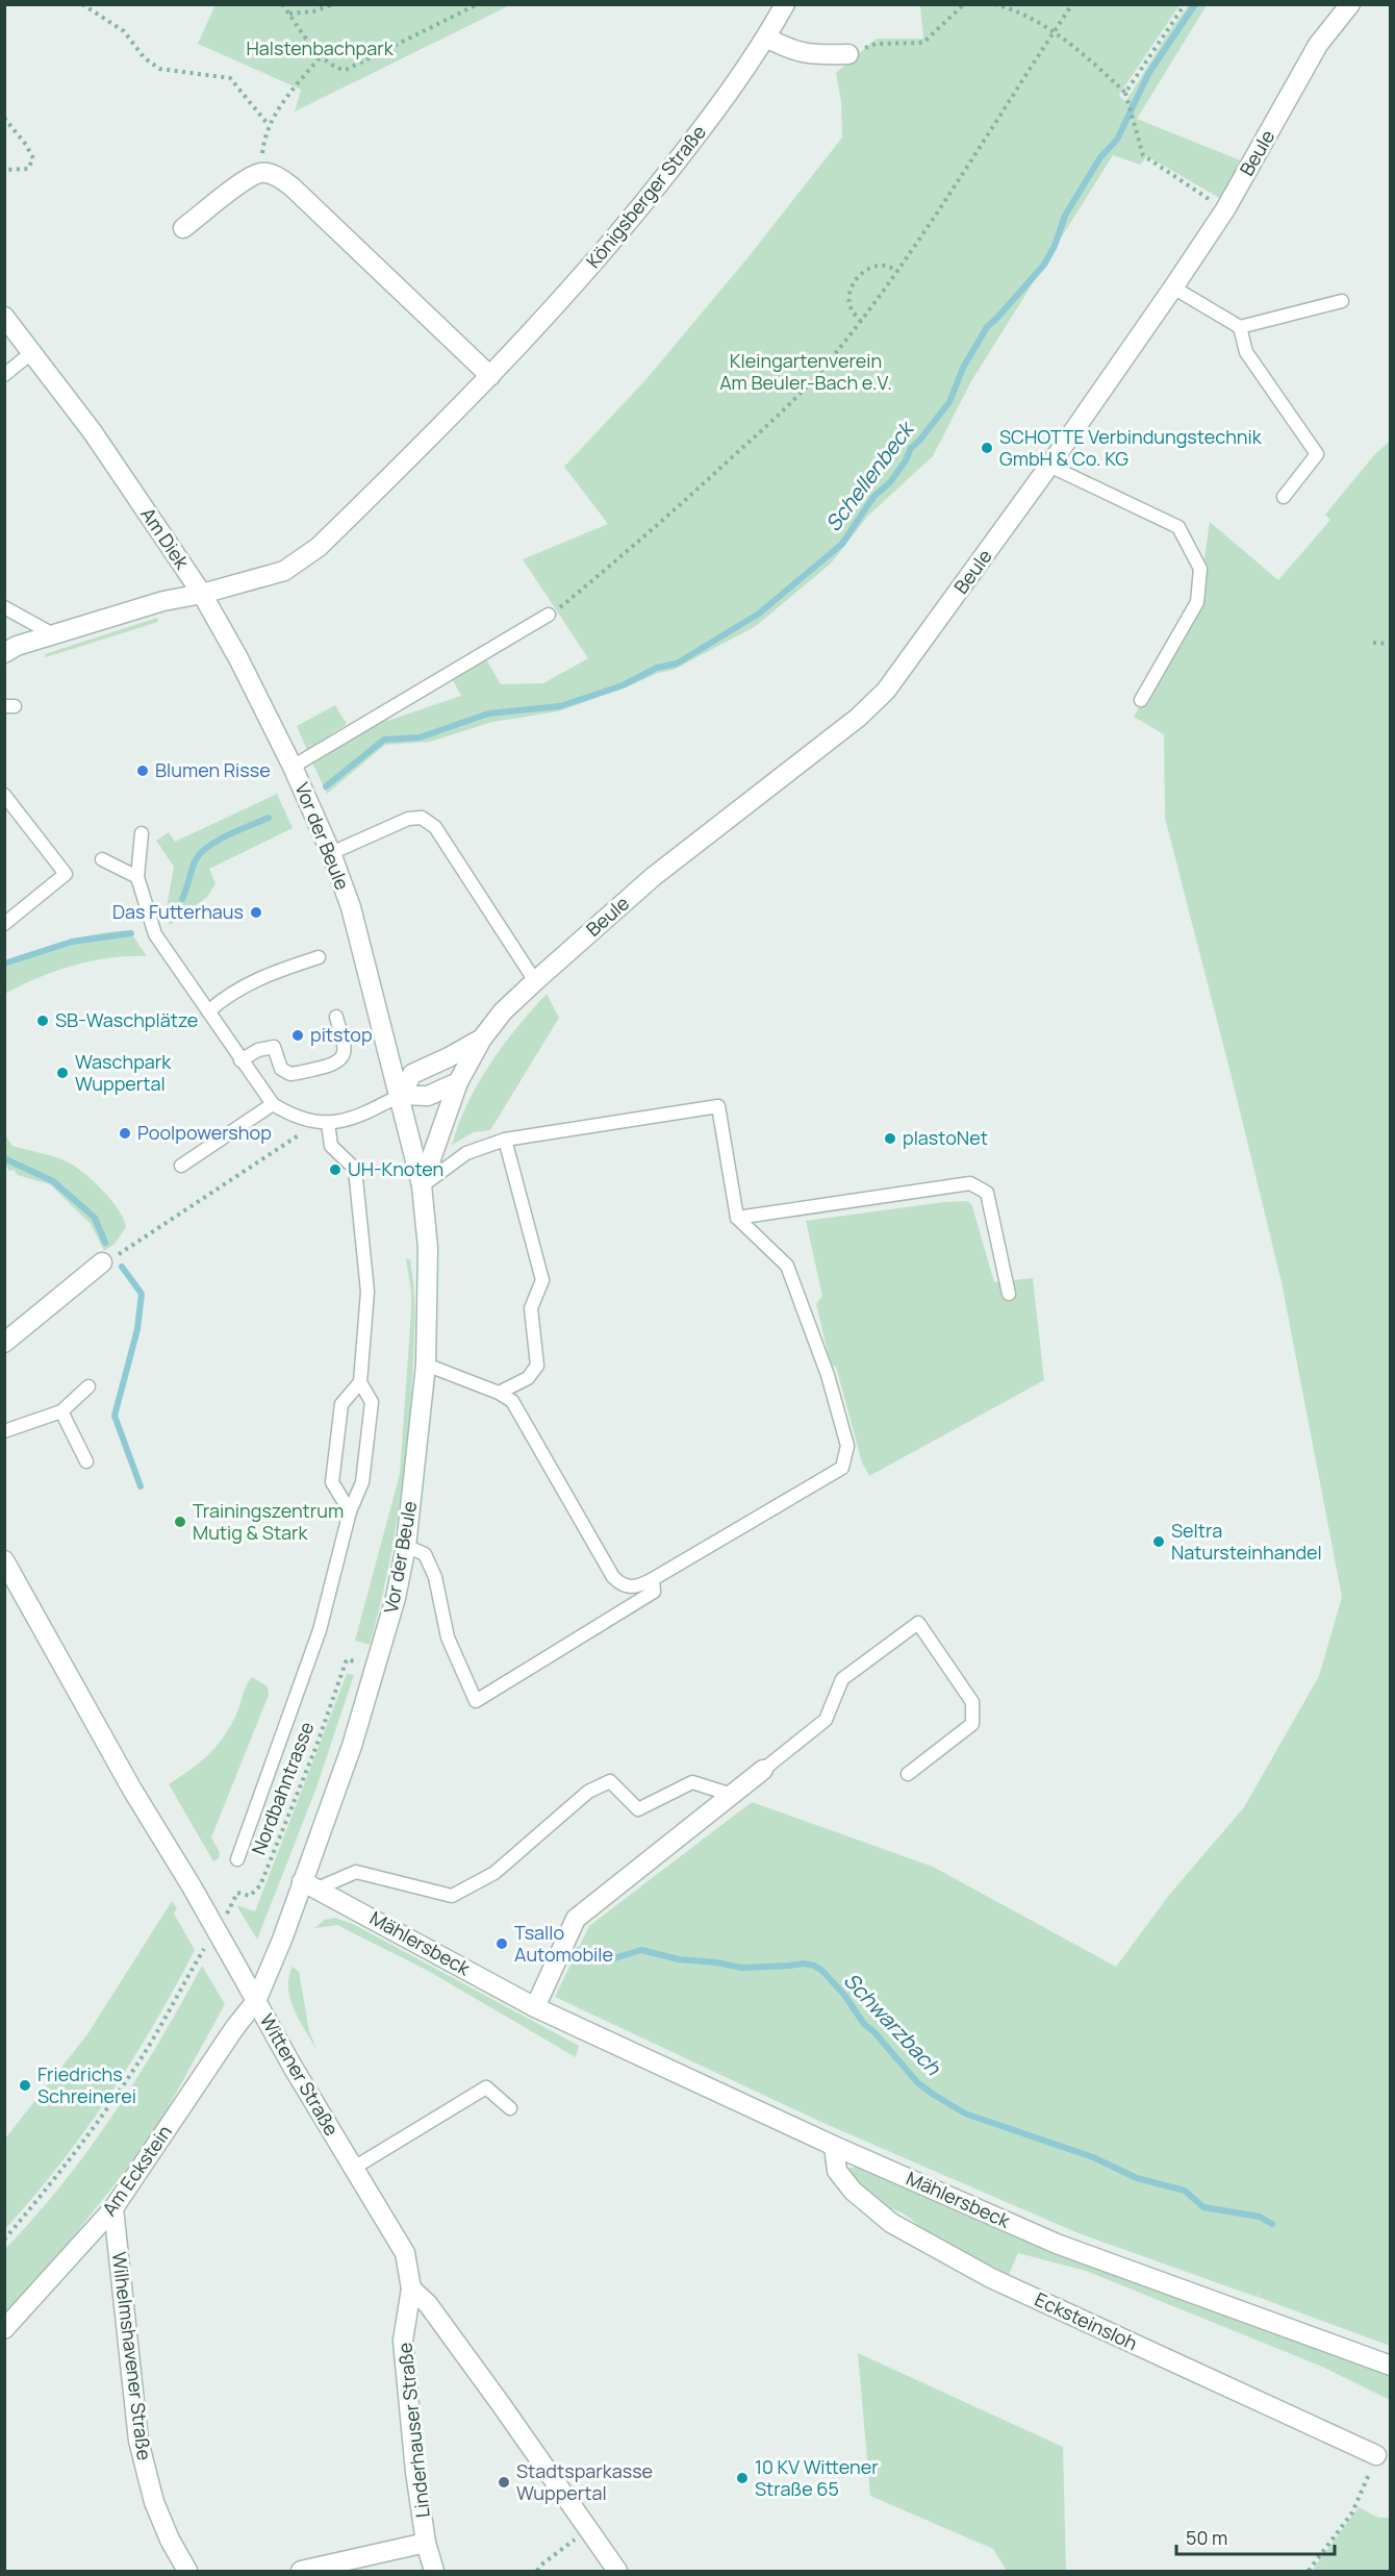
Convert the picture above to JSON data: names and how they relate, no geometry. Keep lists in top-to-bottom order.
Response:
{
  "streets": {
    "street": [
      "Beule",
      "Königsberger Straße",
      "Am Diek",
      "Vor der Beule",
      "Mählersbeck",
      "Wittener Straße",
      "Am Eckstein",
      "Ecksteinsloh",
      "Wilhelmshavener Straße",
      "Linderhauser Straße"
    ],
    "path": ["Nordbahntrasse"]
  },
  "crossings": [
    ["Beule", "Vor der Beule"],
    ["Königsberger Straße", "Am Diek"],
    ["Königsberger Straße", "Vor der Beule"],
    ["Am Diek", "Vor der Beule"],
    ["Vor der Beule", "Mählersbeck"],
    ["Vor der Beule", "Wittener Straße"],
    ["Vor der Beule", "Am Eckstein"],
    ["Mählersbeck", "Ecksteinsloh"],
    ["Wittener Straße", "Am Eckstein"],
    ["Wittener Straße", "Linderhauser Straße"],
    ["Am Eckstein", "Wilhelmshavener Straße"]
  ],
  "water": ["Schellenbeck", "Schwarzbach"],
  "parks": ["Halstenbachpark", "Kleingartenverein Am Beuler-Bach e.V."],
  "places": [
    "SCHOTTE Verbindungstechnik GmbH & Co. KG",
    "Blumen Risse",
    "Das Futterhaus",
    "SB-Waschplätze",
    "pitstop",
    "Waschpark Wuppertal",
    "Poolpowershop",
    "plastoNet",
    "UH-Knoten",
    "Trainingszentrum Mutig & Stark",
    "Seltra Natursteinhandel",
    "Tsallo Automobile",
    "Friedrichs Schreinerei",
    "10 KV Wittener Straße 65",
    "Stadtsparkasse Wuppertal"
  ],
  "scale_bar": "50 m"
}
